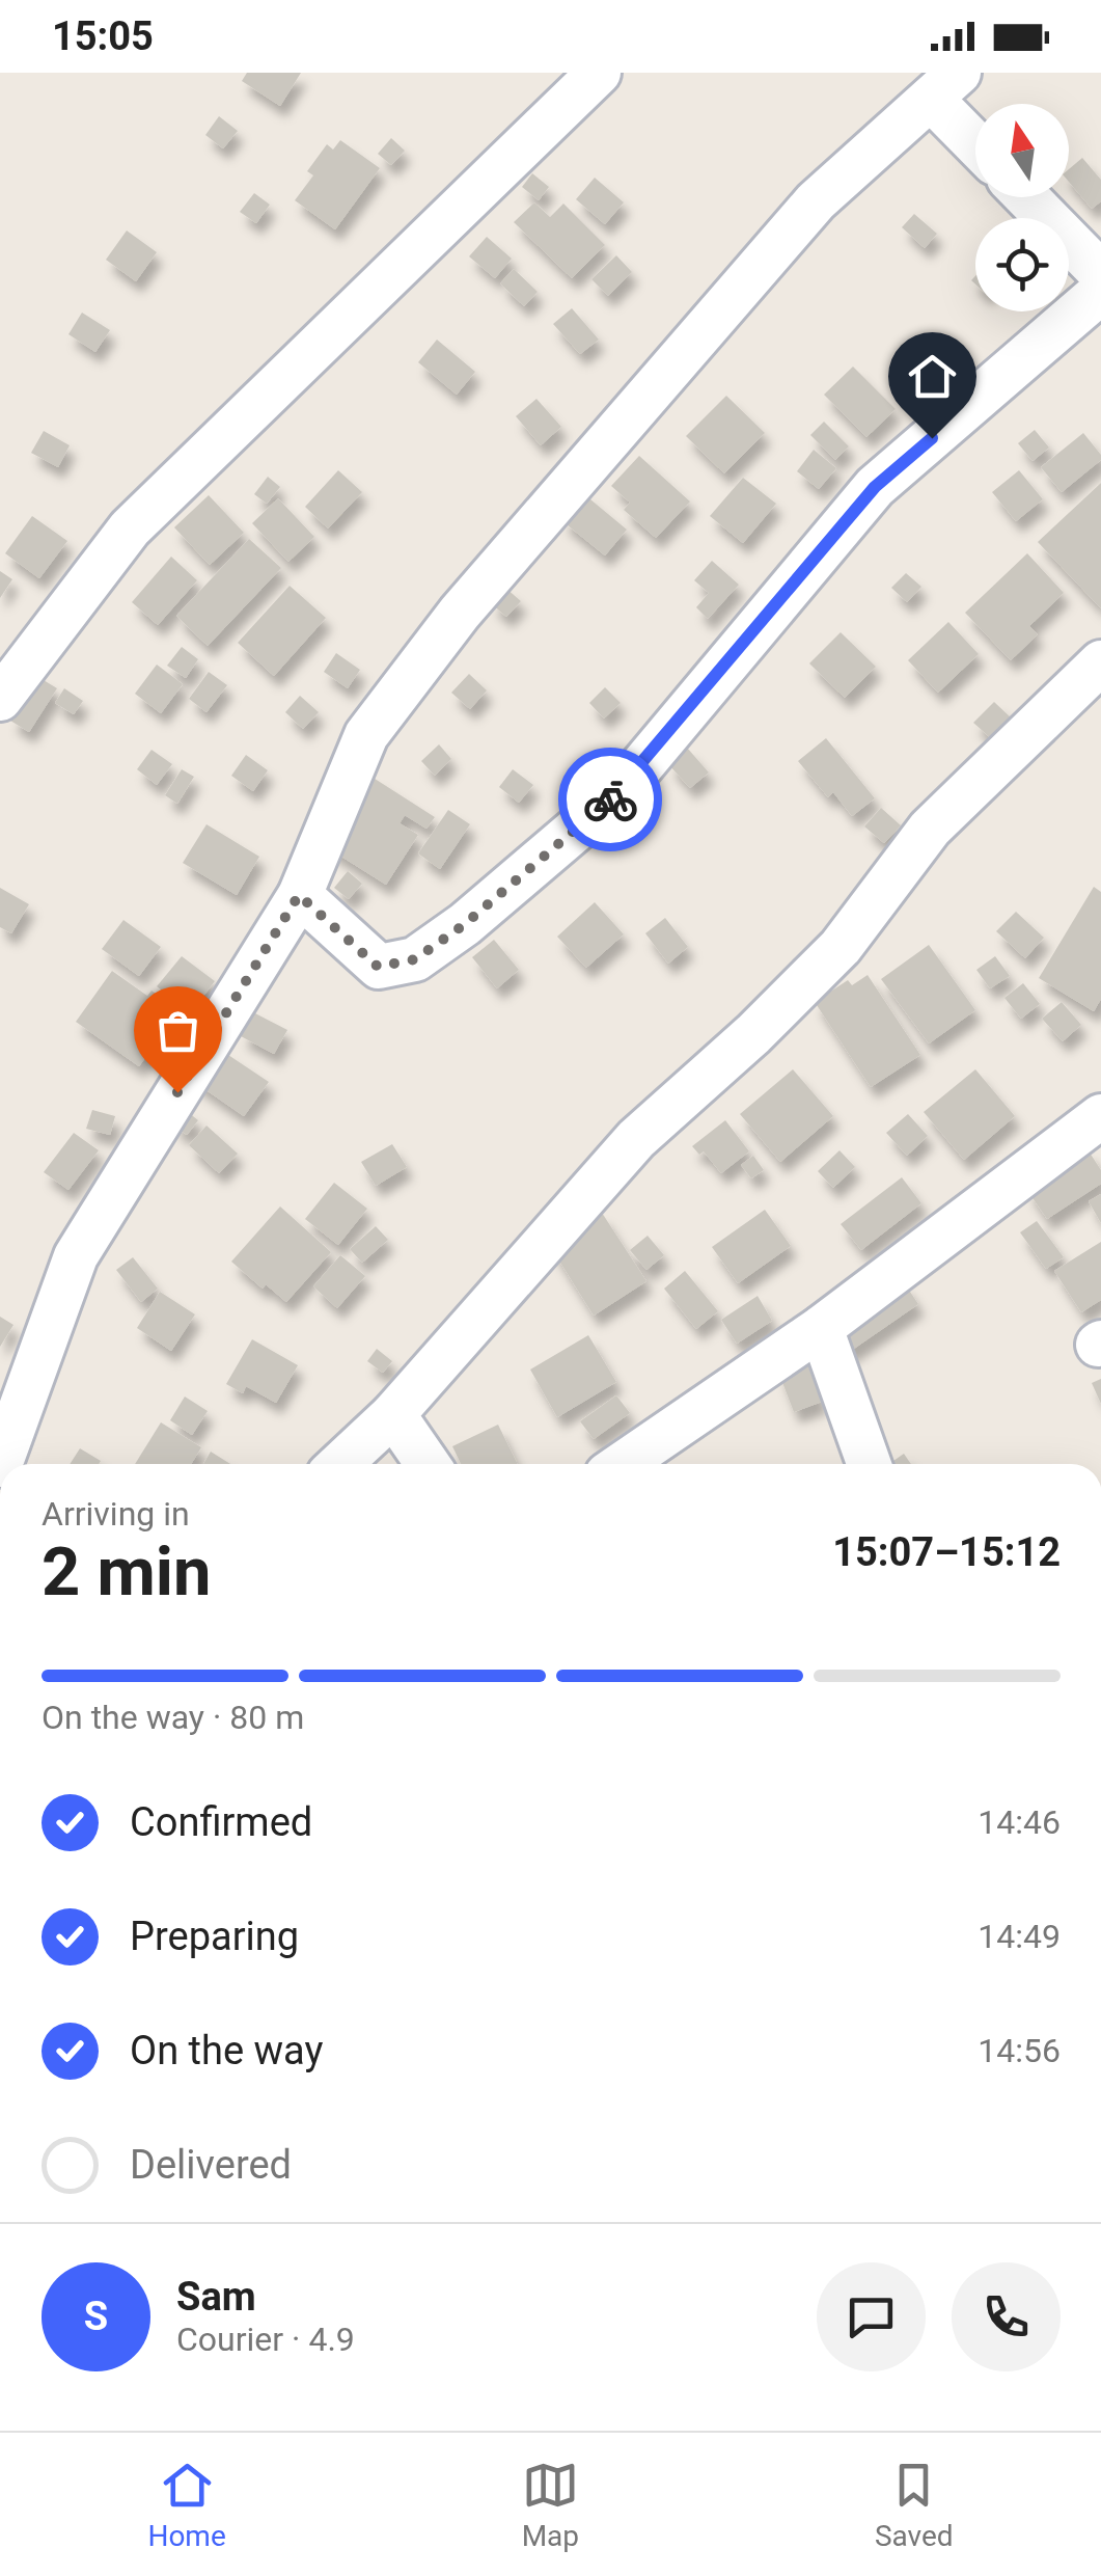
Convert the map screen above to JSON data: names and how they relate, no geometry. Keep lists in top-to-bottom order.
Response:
{
  "north": "top",
  "page": {
    "status": "15:05",
    "heading": ["2 min", "Arriving in", "15:07–15:12"],
    "panel": ["Sam", "Courier · 4.9"],
    "bar": "On the way · 80 m",
    "list": [
      ["Confirmed", "14:46"],
      ["Preparing", "14:49"],
      ["On the way", "14:56"],
      "Delivered"
    ],
    "round": "S",
    "tabs": ["Home", "Map", "Saved"]
  }
}
